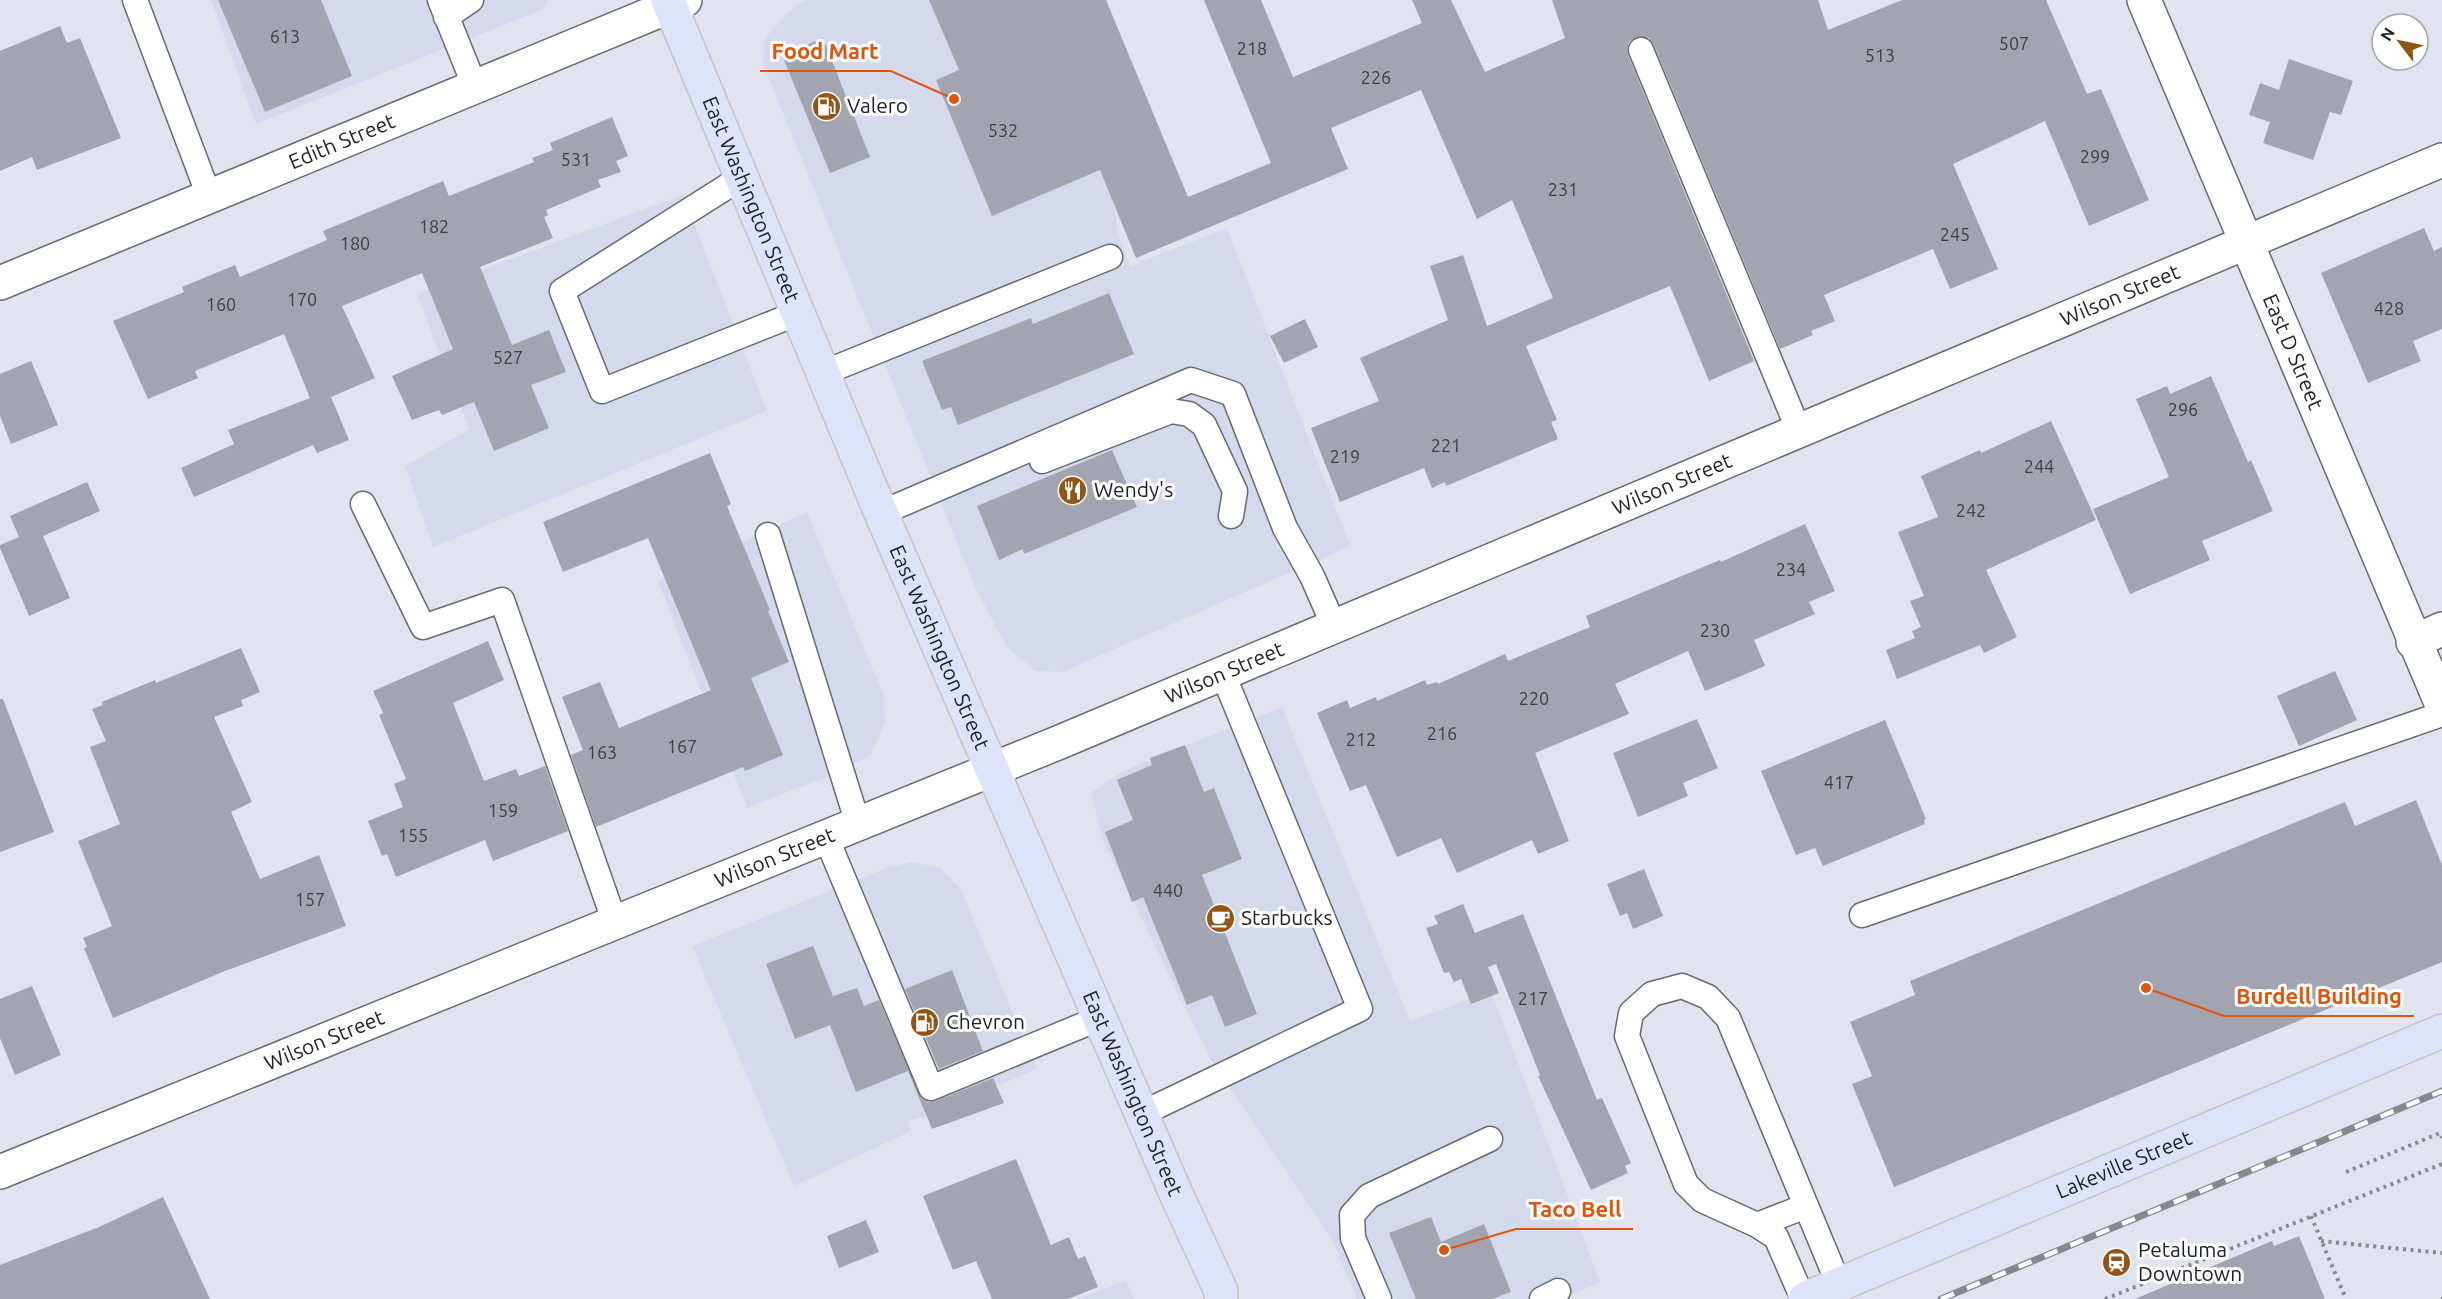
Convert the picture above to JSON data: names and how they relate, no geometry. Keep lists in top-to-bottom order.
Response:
{
  "streets": {
    "main road": ["East Washington Street", "Lakeville Street"],
    "street": ["Edith Street", "Wilson Street", "East D Street"]
  },
  "crossings": [
    ["Edith Street", "East Washington Street"],
    ["East Washington Street", "Wilson Street"],
    ["Wilson Street", "East D Street"]
  ],
  "places": {
    "other": ["Food Mart", "Burdell Building", "Taco Bell"],
    "fuel station": ["Valero", "Chevron"],
    "restaurant": ["Wendy's"],
    "cafe": ["Starbucks"],
    "station": ["Petaluma Downtown"]
  },
  "house_numbers": [
    "613",
    "507",
    "218",
    "513",
    "226",
    "532",
    "299",
    "531",
    "231",
    "182",
    "245",
    "180",
    "170",
    "160",
    "428",
    "527",
    "296",
    "221",
    "219",
    "244",
    "242",
    "234",
    "230",
    "220",
    "216",
    "212",
    "167",
    "163",
    "417",
    "159",
    "155",
    "440",
    "157",
    "217"
  ],
  "north": "top left"
}
